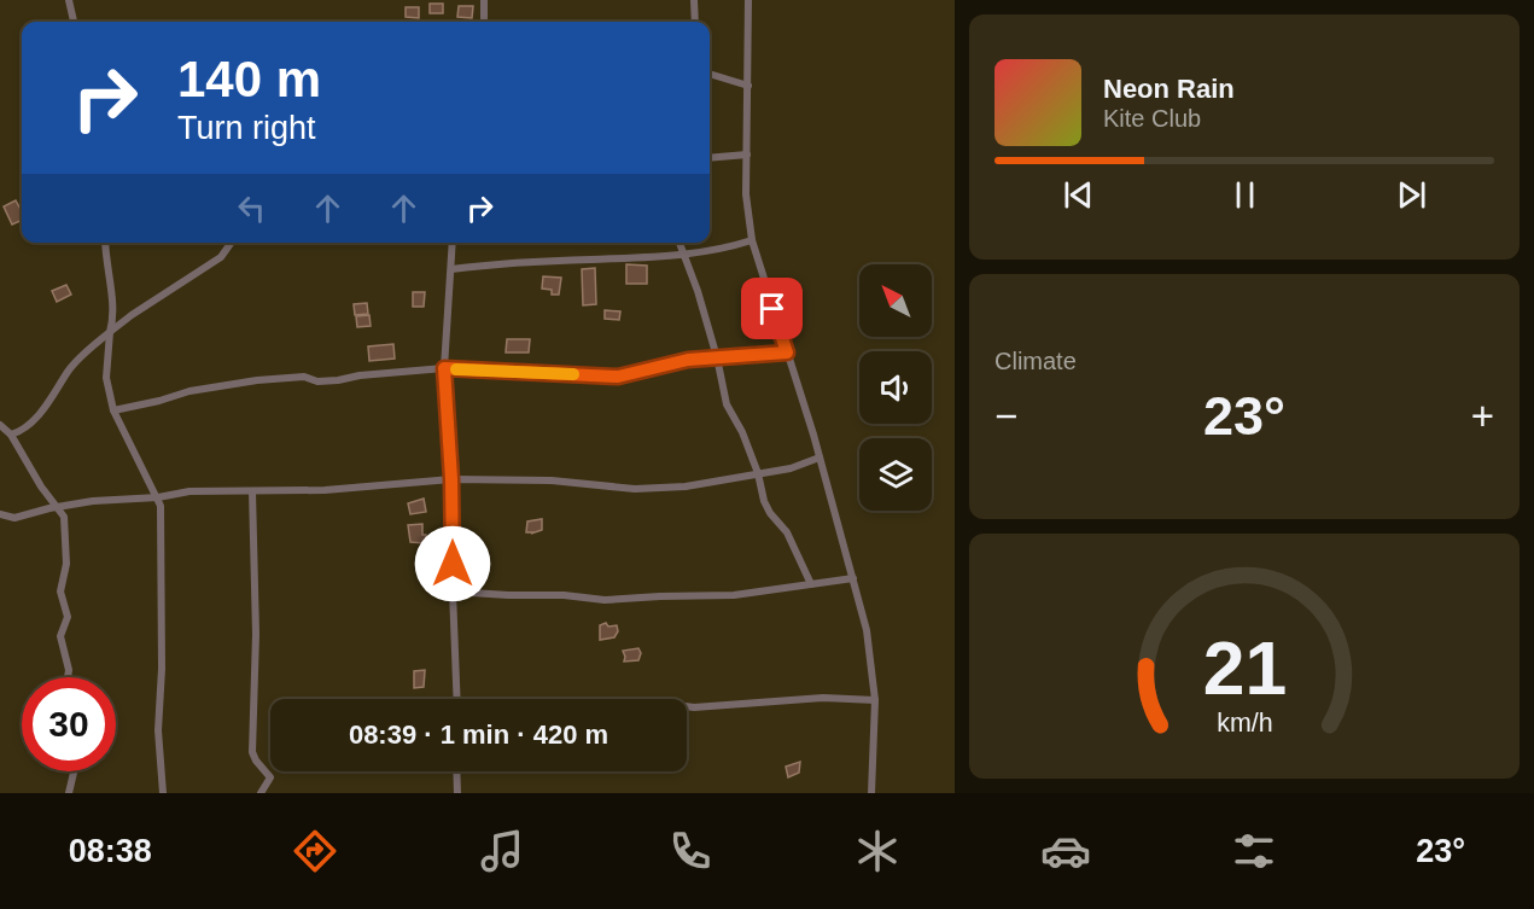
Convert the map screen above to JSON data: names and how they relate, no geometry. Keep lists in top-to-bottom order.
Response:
{
  "north": "top left",
  "page": {
    "turn": ["140 m", "Turn right"],
    "song": ["Neon Rain", "Kite Club"],
    "tile": "Climate",
    "heat": ["−", "23°", "+"],
    "limit": "30",
    "trip": "08:39 · 1 min · 420 m",
    "tabs": ["08:38", "23°"],
    "gauge": ["21", "km/h"]
  }
}
